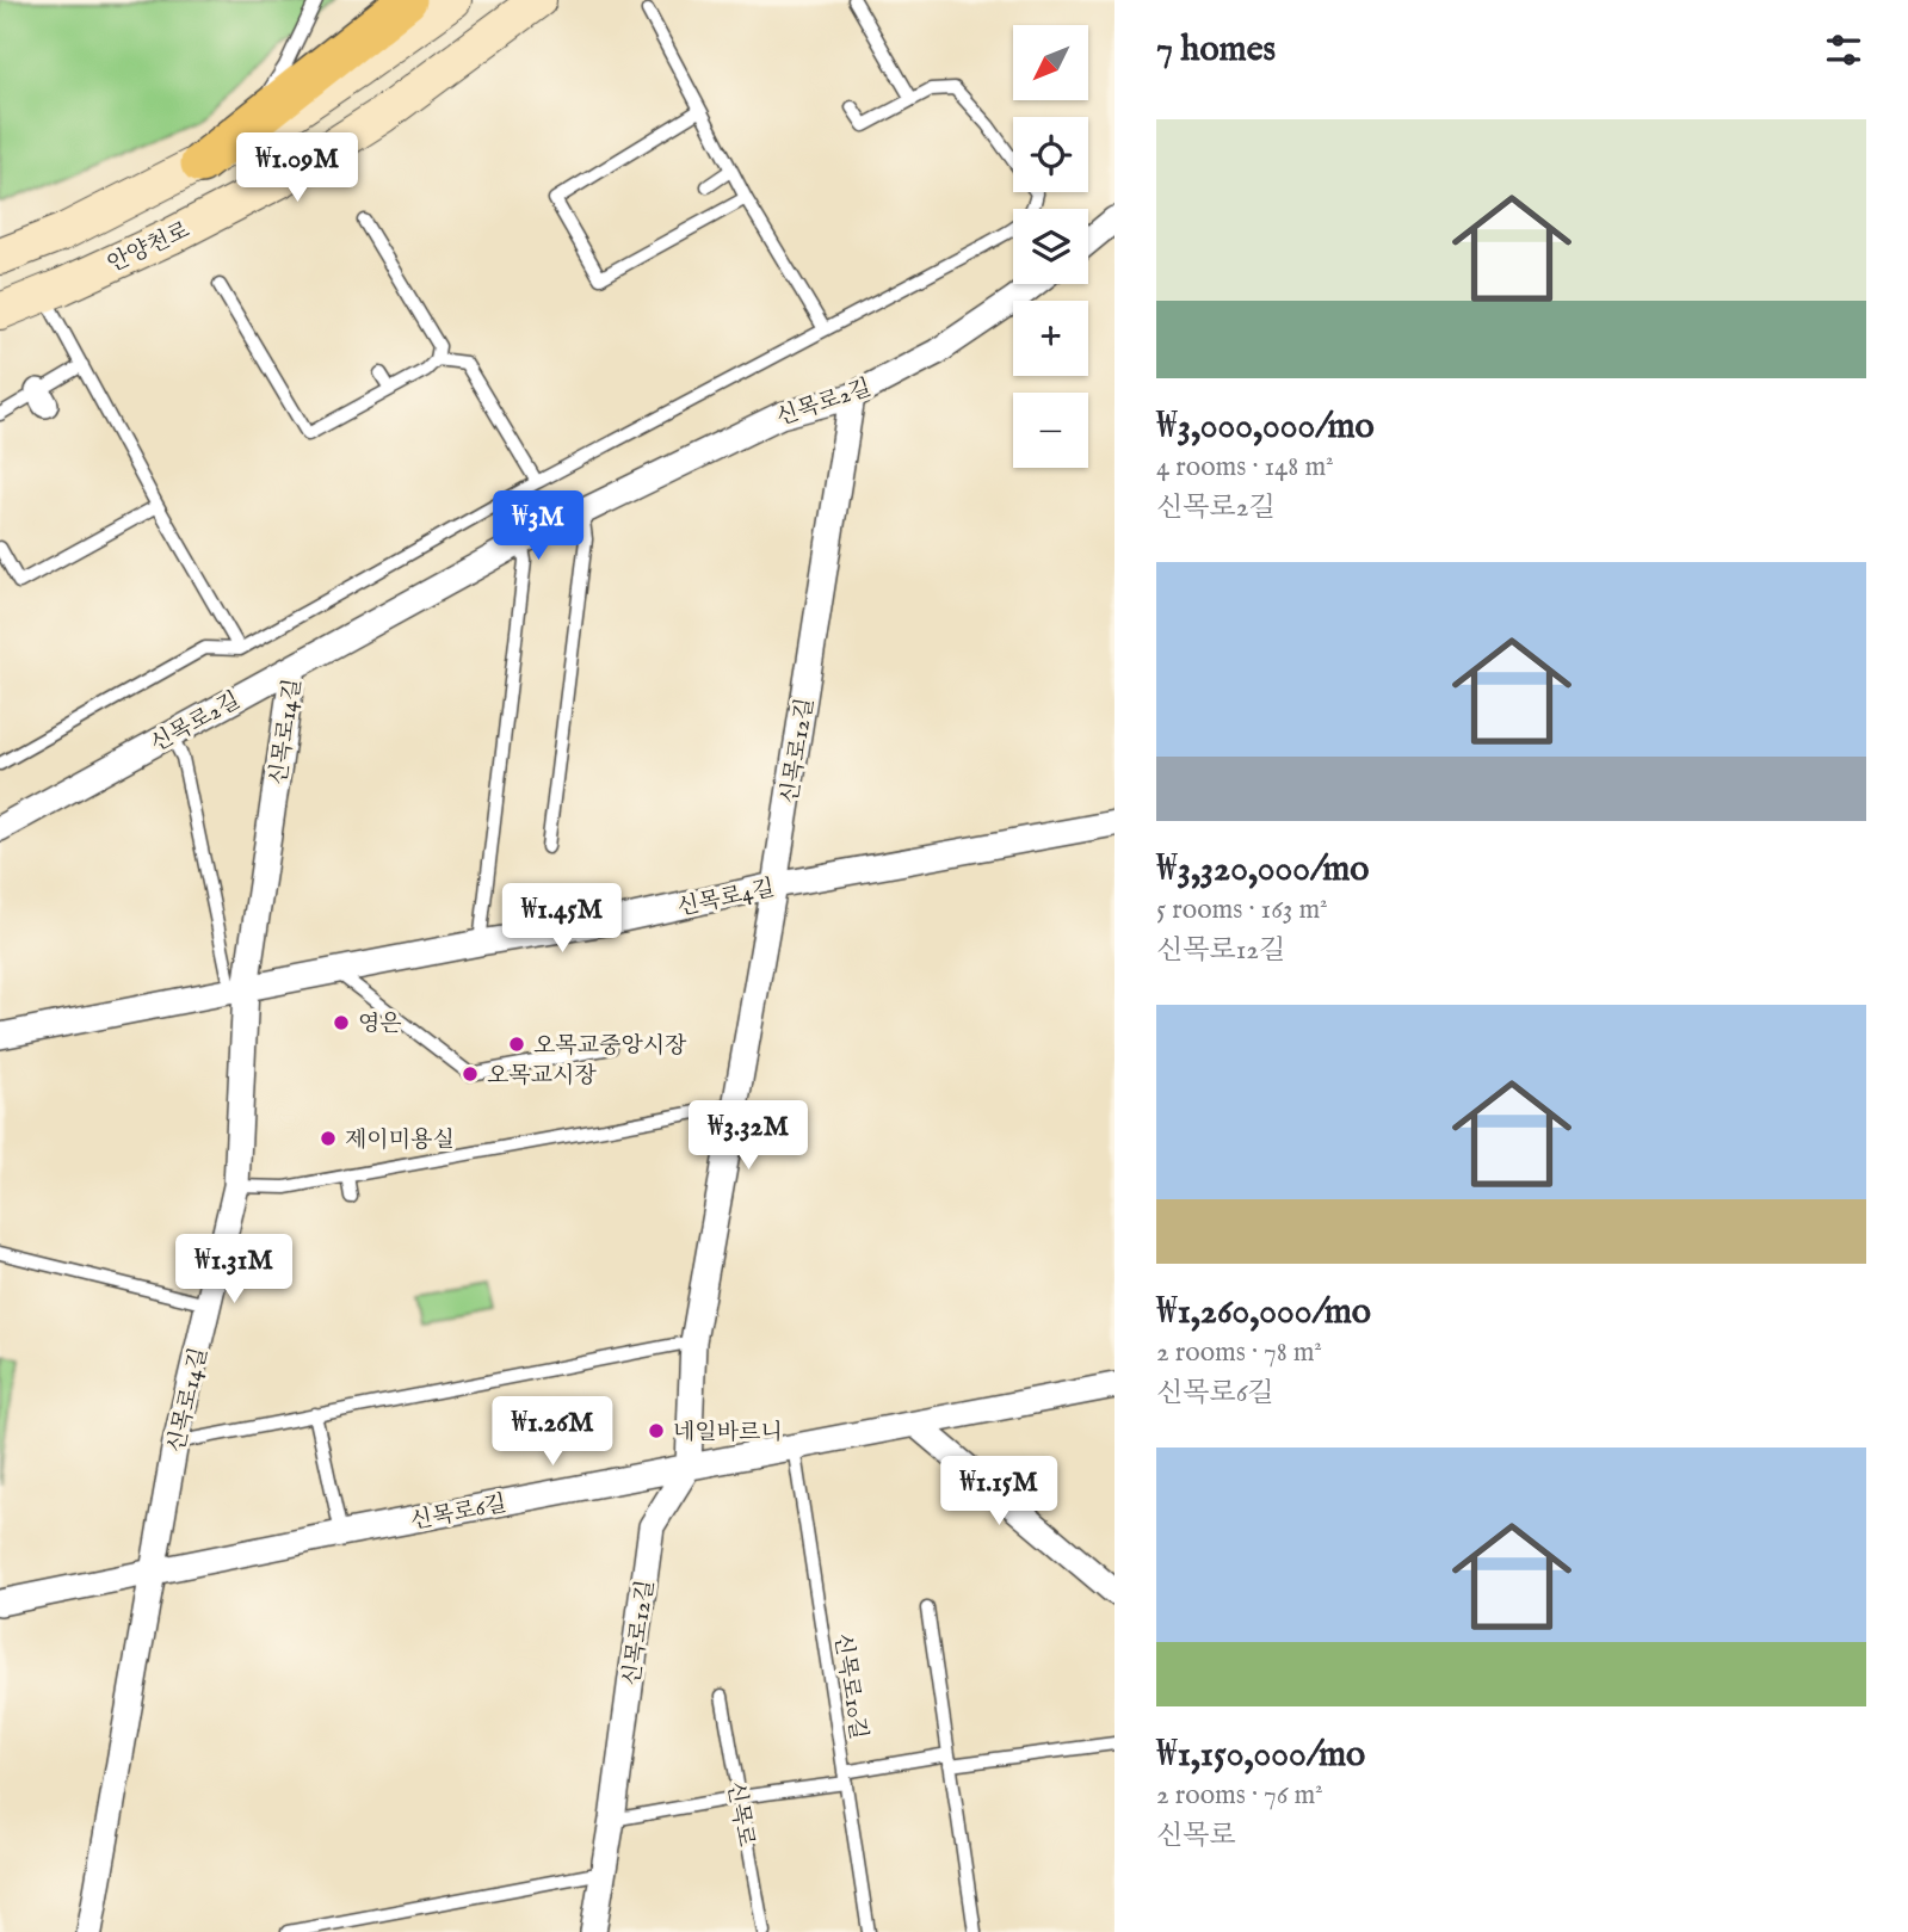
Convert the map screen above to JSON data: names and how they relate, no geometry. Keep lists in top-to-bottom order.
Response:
{
  "streets": {
    "main road": ["안양천로"],
    "street": [
      "신목로2길",
      "신목로14길",
      "신목로12길",
      "신목로4길",
      "신목로6길"
    ],
    "lane": ["신목로10길", "신목로"]
  },
  "crossings": [
    ["신목로2길", "신목로14길"],
    ["신목로2길", "신목로12길"],
    ["신목로14길", "신목로4길"],
    ["신목로14길", "신목로6길"],
    ["신목로12길", "신목로4길"],
    ["신목로12길", "신목로6길"],
    ["신목로6길", "신목로10길"]
  ],
  "places": [
    "영은",
    "오목교중앙시장",
    "오목교시장",
    "제이미용실",
    "네일바르니"
  ],
  "north": "bottom left",
  "page": {
    "heading": "7 homes",
    "map_buttons": ["+", "−"],
    "list": [
      {
        "name": "₩3,000,000/mo",
        "note": "4 rooms · 148 m² · 신목로2길"
      },
      {
        "name": "₩3,320,000/mo",
        "note": "5 rooms · 163 m² · 신목로12길"
      },
      {
        "name": "₩1,260,000/mo",
        "note": "2 rooms · 78 m² · 신목로6길"
      },
      {
        "name": "₩1,150,000/mo",
        "note": "2 rooms · 76 m² · 신목로"
      }
    ],
    "price": [
      "₩1.09M",
      "₩3M",
      "₩1.45M",
      "₩3.32M",
      "₩1.31M",
      "₩1.26M",
      "₩1.15M"
    ]
  }
}
